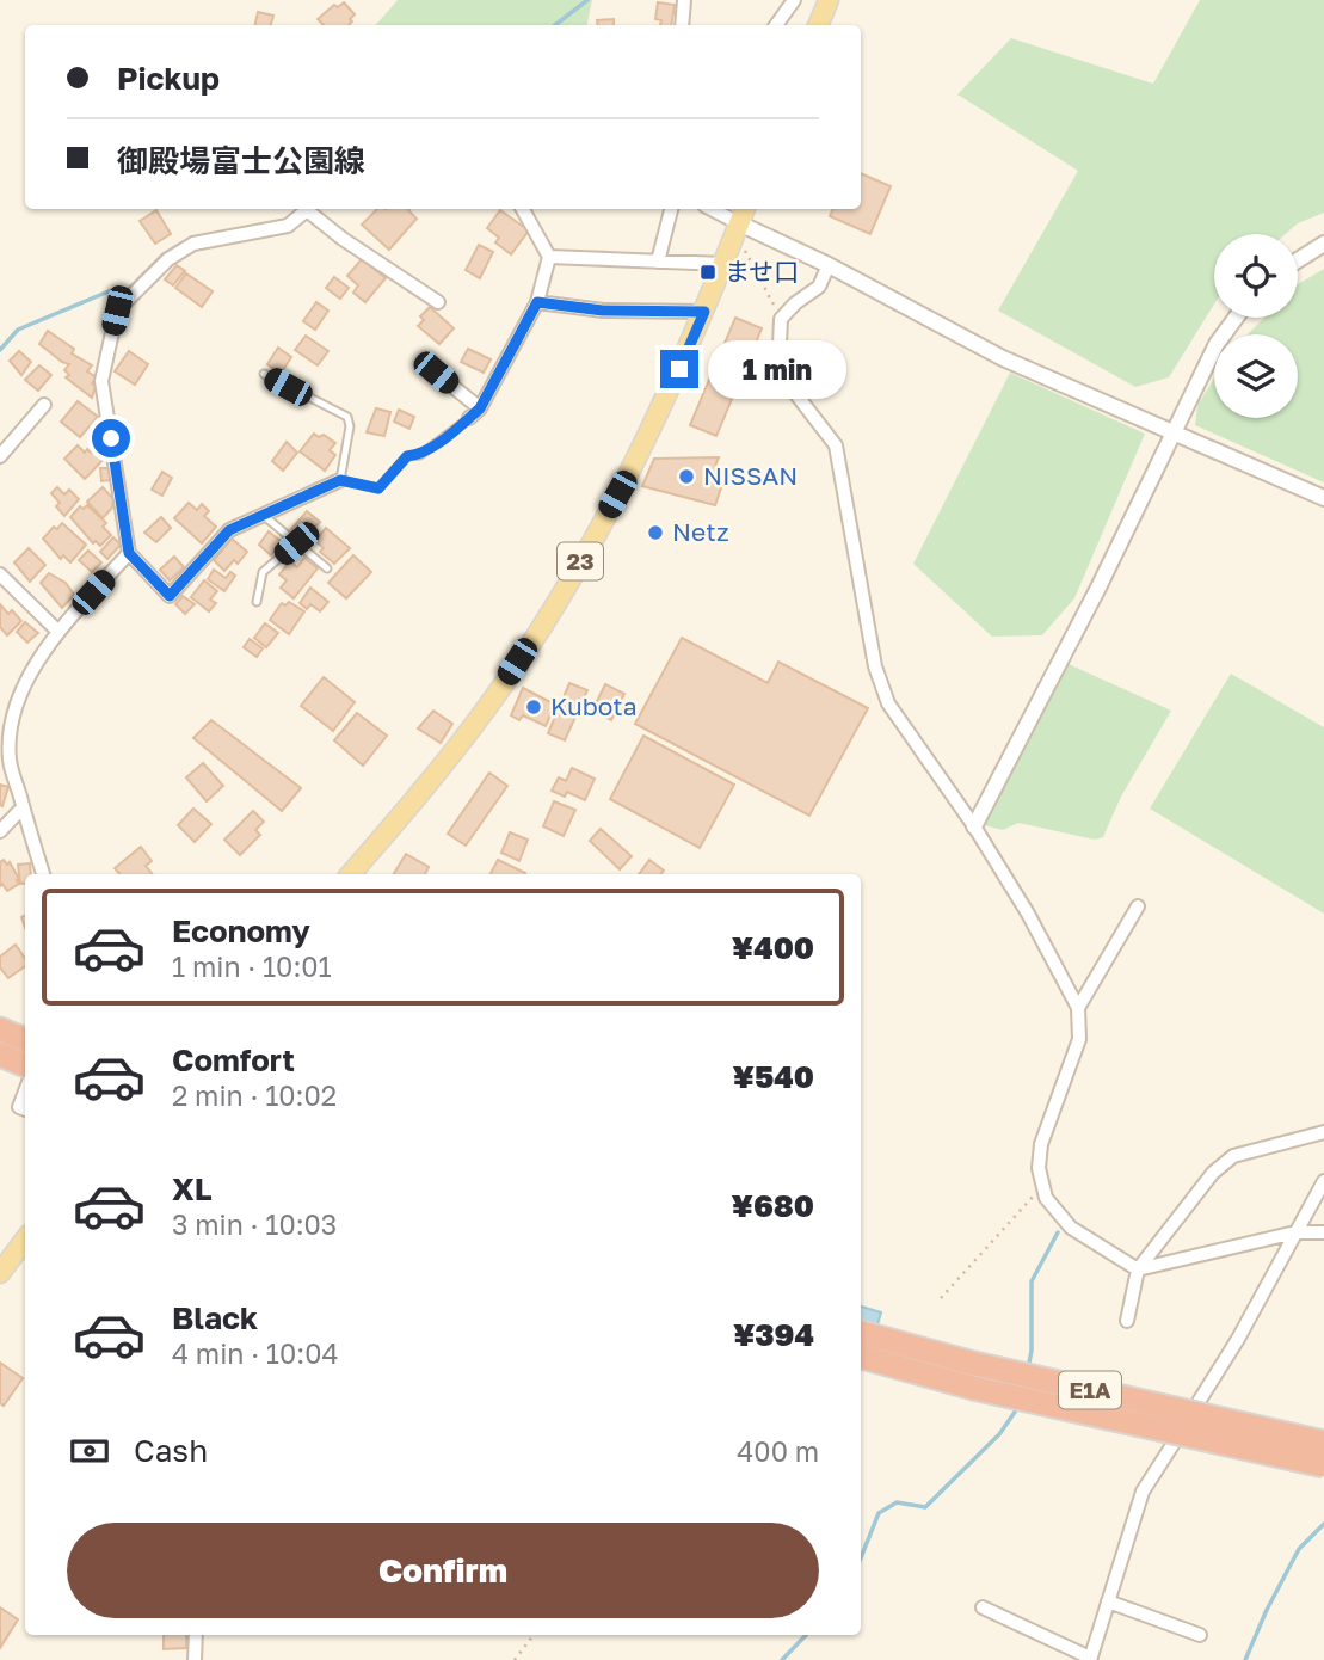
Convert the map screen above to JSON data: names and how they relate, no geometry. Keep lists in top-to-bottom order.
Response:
{
  "streets": {
    "highway": ["E1A"],
    "main road": ["23"]
  },
  "places": {
    "transit": ["ませ口"],
    "other": ["NISSAN", "Netz", "Kubota"]
  },
  "page": {
    "banner": ["Pickup", "御殿場富士公園線"],
    "bubble": "1 min",
    "list": [
      {
        "name": "Economy",
        "note": "1 min · 10:01",
        "value": "¥400"
      },
      {
        "name": "Comfort",
        "note": "2 min · 10:02",
        "value": "¥540"
      },
      {
        "name": "XL",
        "note": "3 min · 10:03",
        "value": "¥680"
      },
      {
        "name": "Black",
        "note": "4 min · 10:04",
        "value": "¥394"
      }
    ],
    "pay": ["Cash", "400 m"],
    "buttons": "Confirm"
  }
}
